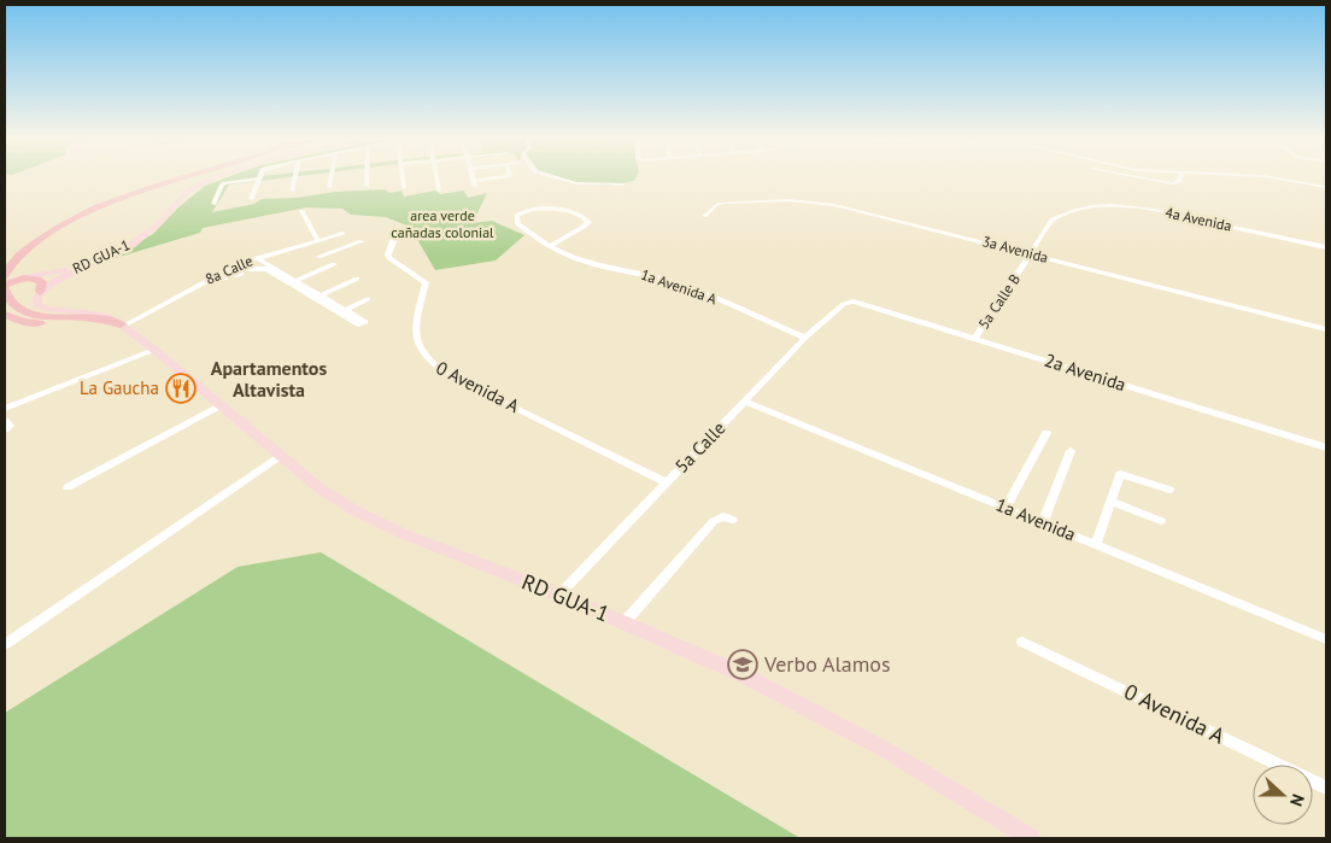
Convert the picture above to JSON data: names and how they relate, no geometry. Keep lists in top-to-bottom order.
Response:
{
  "streets": {
    "main road": ["RD GUA-1"],
    "street": [
      "4a Avenida",
      "3a Avenida",
      "8a Calle",
      "1a Avenida A",
      "5a Calle B",
      "2a Avenida",
      "0 Avenida A",
      "5a Calle",
      "1a Avenida"
    ]
  },
  "crossings": [
    ["4a Avenida", "5a Calle B"],
    ["3a Avenida", "5a Calle B"],
    ["RD GUA-1", "8a Calle"],
    ["RD GUA-1", "5a Calle"],
    ["1a Avenida A", "5a Calle"],
    ["5a Calle B", "2a Avenida"],
    ["2a Avenida", "5a Calle"],
    ["0 Avenida A", "5a Calle"],
    ["5a Calle", "1a Avenida"]
  ],
  "districts": ["Apartamentos Altavista"],
  "parks": ["area verde cañadas colonial"],
  "places": {
    "restaurant": ["La Gaucha"],
    "school or university": ["Verbo Alamos"]
  },
  "north": "right"
}
